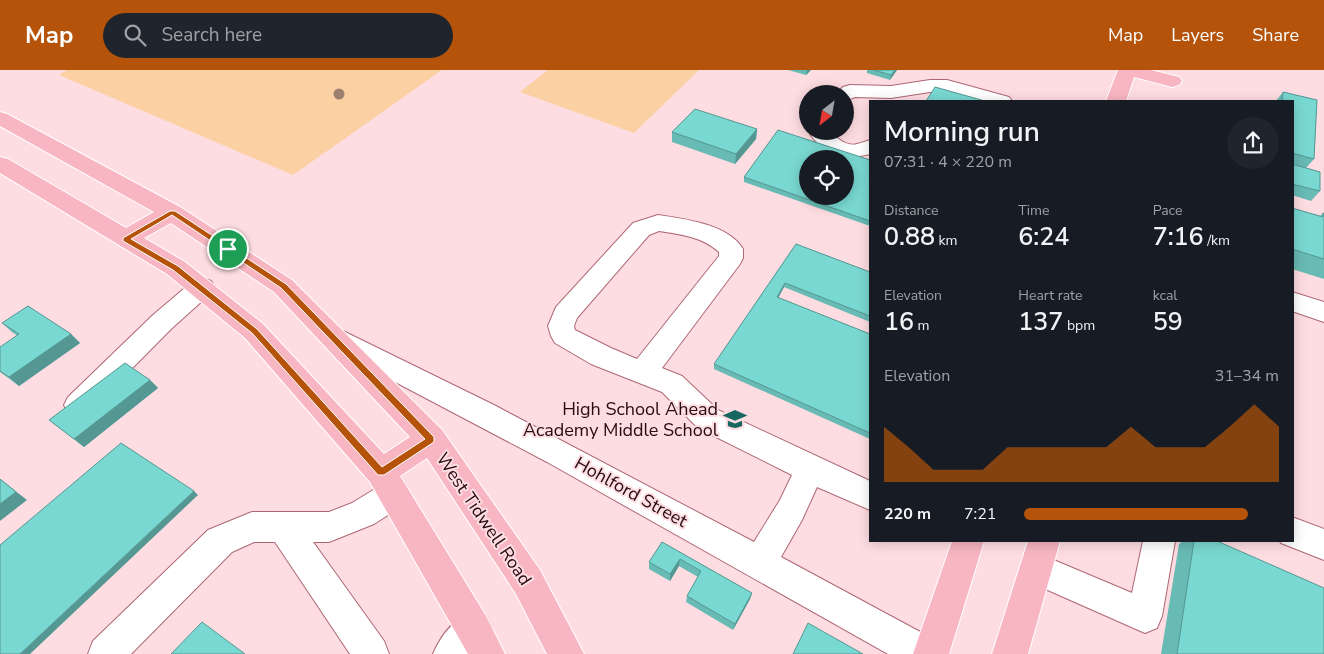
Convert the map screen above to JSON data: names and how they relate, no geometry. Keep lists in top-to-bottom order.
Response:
{
  "streets": {
    "main road": ["West Tidwell Road"],
    "street": ["Hohlford Street"]
  },
  "crossings": [
    ["Hohlford Street", "West Tidwell Road"]
  ],
  "places": {
    "school or university": ["High School Ahead Academy Middle School"]
  },
  "north": "bottom left",
  "page": {
    "header": "Map",
    "search": "Search here",
    "nav": ["Map", "Layers", "Share"],
    "heading": ["Morning run", "07:31 · 4 × 220 m"],
    "stats": [
      ["Distance", "0.88 km"],
      ["Time", "6:24"],
      ["Pace", "7:16 /km"],
      ["Elevation", "16 m"],
      ["Heart rate", "137 bpm"],
      ["kcal", "59"]
    ],
    "chart": ["Elevation", "31–34 m"],
    "list": [
      {
        "name": "220 m",
        "note": "7:21"
      }
    ]
  }
}
